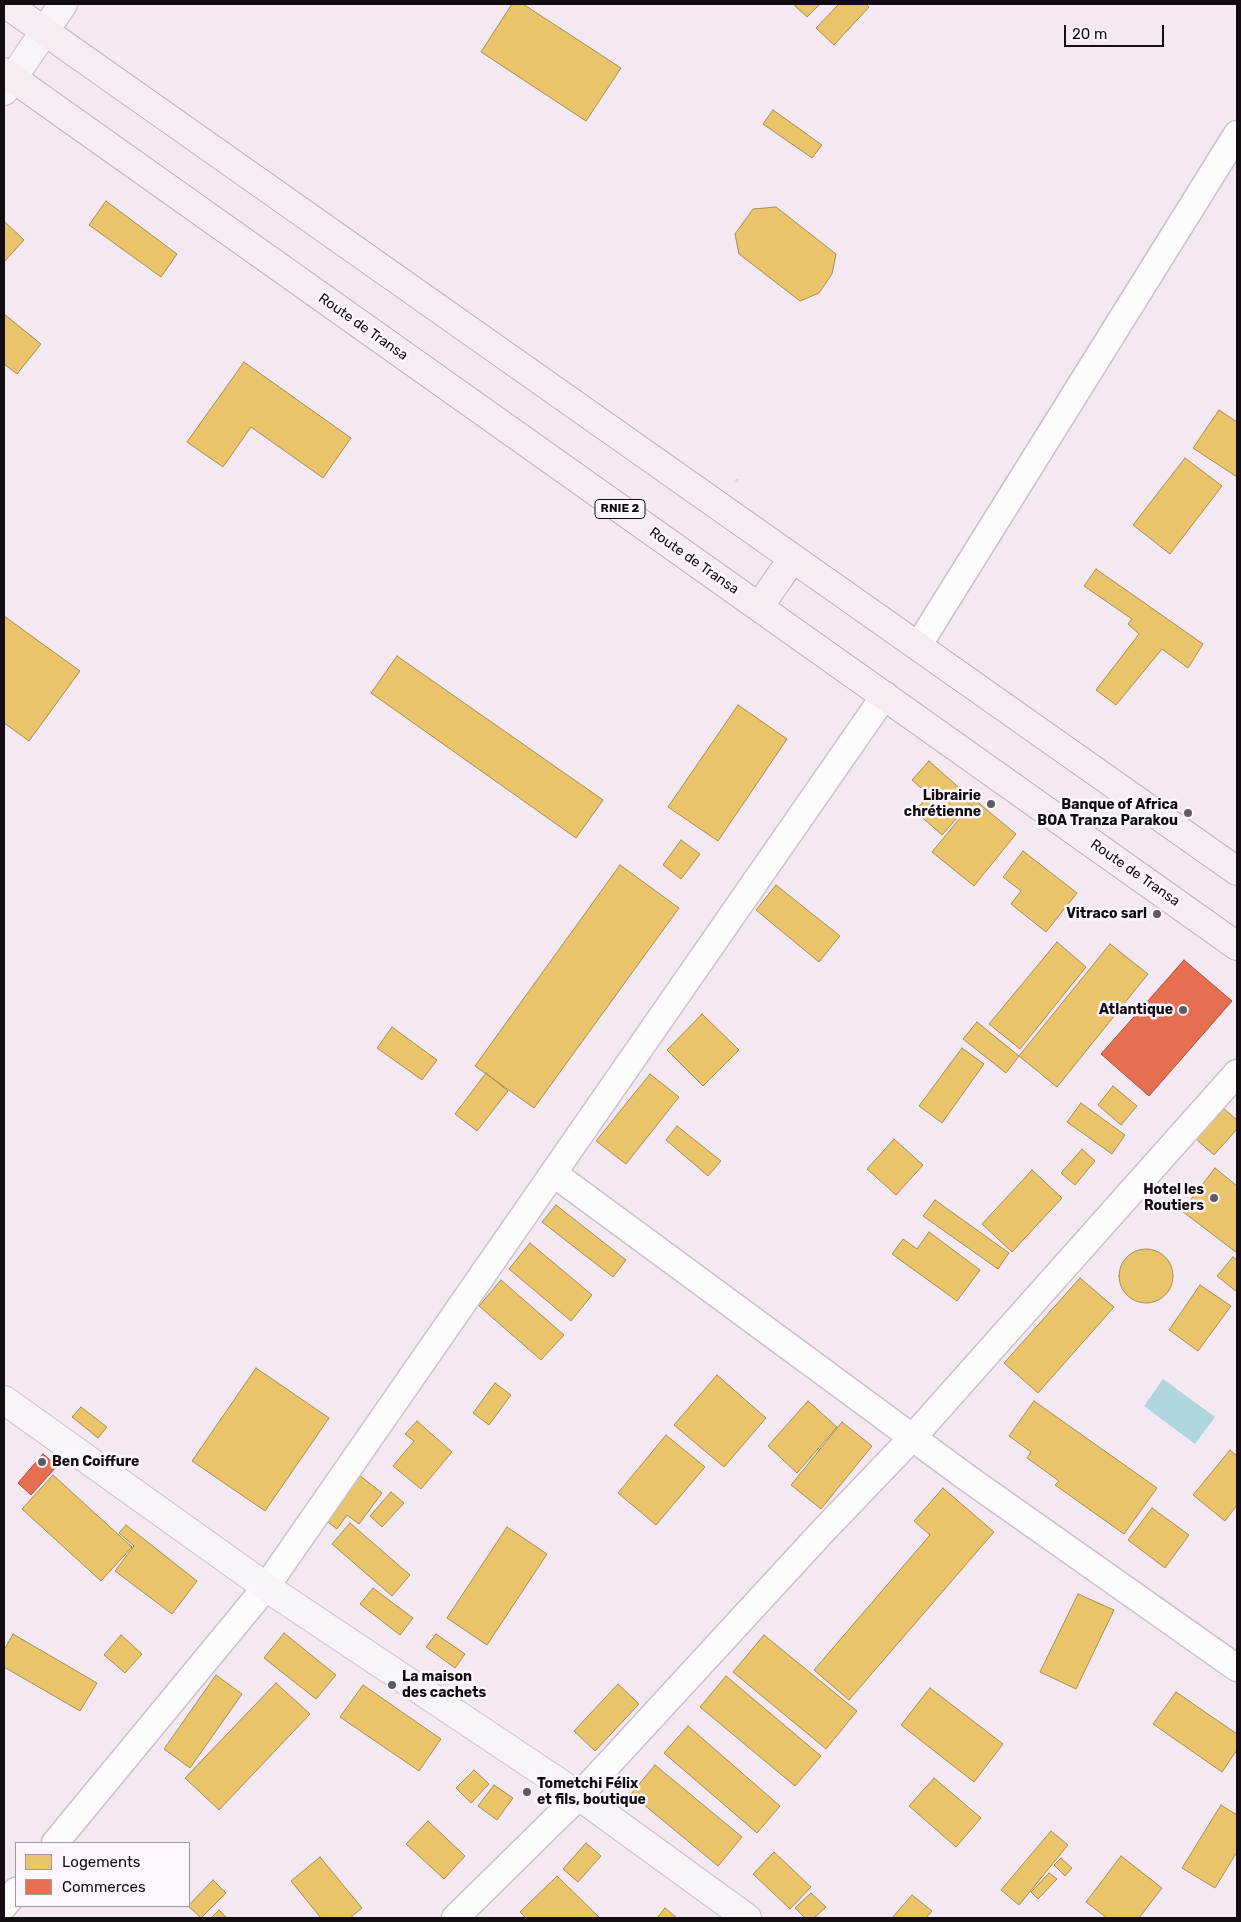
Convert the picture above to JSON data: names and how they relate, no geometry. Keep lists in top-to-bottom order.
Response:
{
  "streets": {
    "main road": ["Route de Transa", "RNIE 2"]
  },
  "places": [
    "Librairie chrétienne",
    "Banque of Africa BOA Tranza Parakou",
    "Vitraco sarl",
    "Atlantique",
    "Hotel les Routiers",
    "Ben Coiffure",
    "La maison des cachets",
    "Tometchi Félix et fils, boutique"
  ],
  "legend": ["Logements", "Commerces"],
  "scale_bar": "20 m"
}
